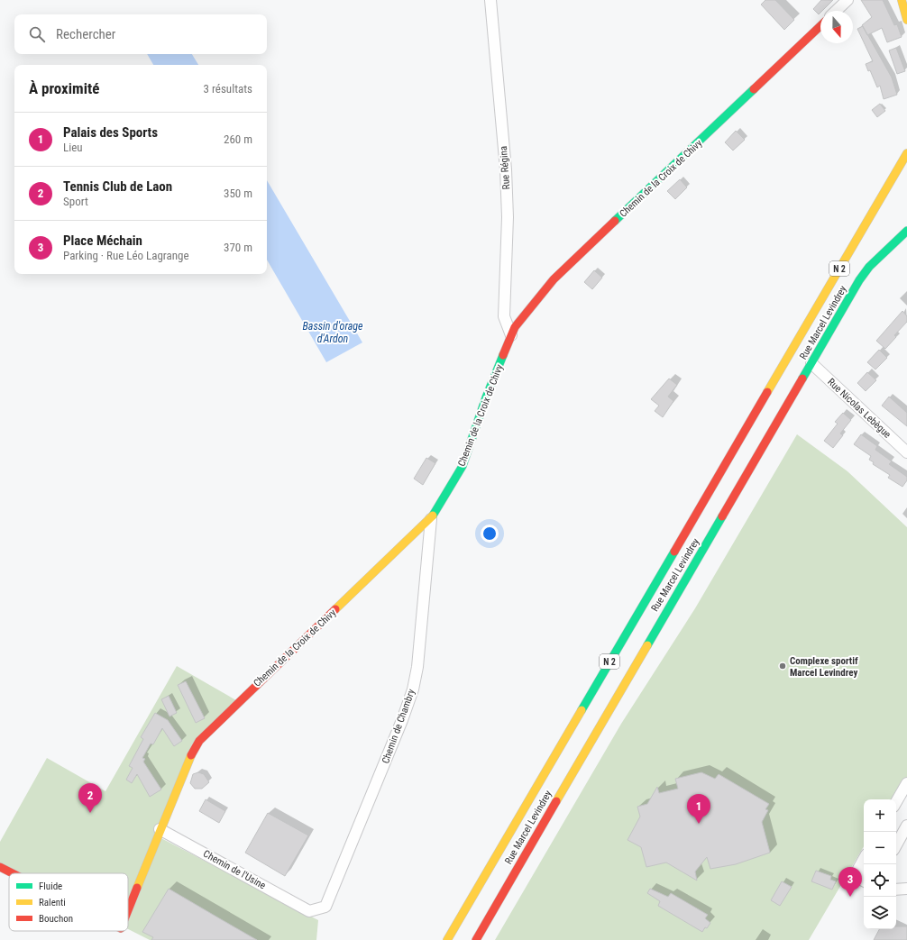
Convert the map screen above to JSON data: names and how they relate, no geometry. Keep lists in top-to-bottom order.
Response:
{
  "streets": {
    "street": [
      "Rue Régina",
      "Chemin de la Croix de Chivy",
      "N 2",
      "Rue Marcel Levindrey",
      "Rue Nicolas Lebègue",
      "Chemin de Chambry",
      "Chemin de l'Usine"
    ]
  },
  "crossings": [
    ["Rue Régina", "Chemin de la Croix de Chivy"],
    ["Chemin de la Croix de Chivy", "Chemin de Chambry"],
    ["Chemin de la Croix de Chivy", "Chemin de l'Usine"],
    ["Rue Marcel Levindrey", "Rue Nicolas Lebègue"],
    ["Chemin de Chambry", "Chemin de l'Usine"]
  ],
  "water": ["Bassin d'orage d'Ardon"],
  "places": ["Complexe sportif Marcel Levindrey"],
  "legend": ["Fluide", "Ralenti", "Bouchon"],
  "north": "bottom",
  "page": {
    "search": "Rechercher",
    "heading": ["À proximité", "3 résultats"],
    "list": [
      {
        "mark": "1",
        "name": "Palais des Sports",
        "note": "Lieu",
        "value": "260 m"
      },
      {
        "mark": "2",
        "name": "Tennis Club de Laon",
        "note": "Sport",
        "value": "350 m"
      },
      {
        "mark": "3",
        "name": "Place Méchain",
        "note": "Parking · Rue Léo Lagrange",
        "value": "370 m"
      }
    ],
    "pins": ["2", "1", "3"],
    "map_buttons": ["+", "−"]
  }
}
